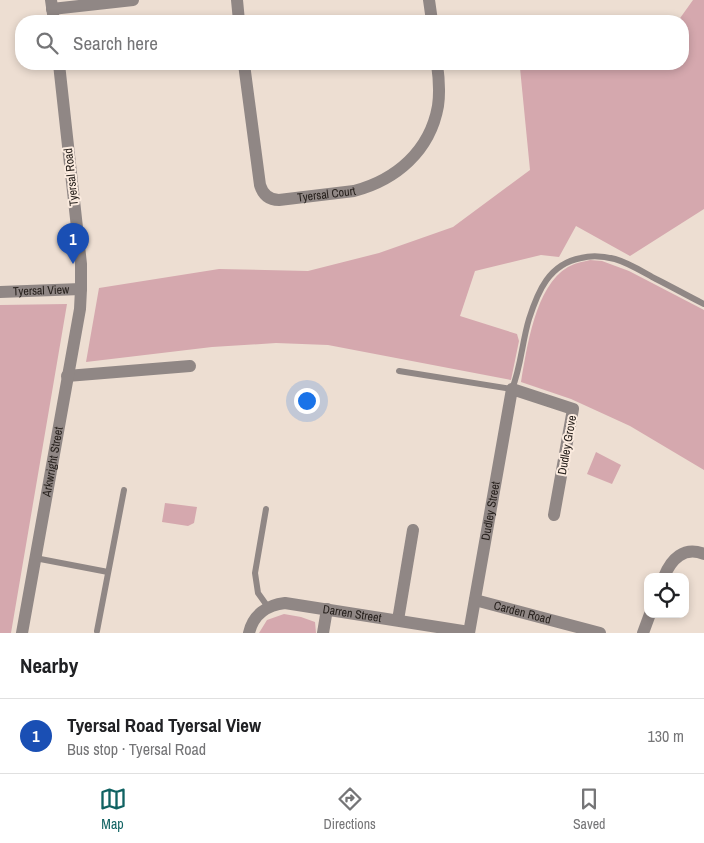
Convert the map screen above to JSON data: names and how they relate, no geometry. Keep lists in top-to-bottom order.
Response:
{
  "streets": {
    "street": [
      "Tyersal Road",
      "Tyersal Court",
      "Tyersal View",
      "Dudley Grove",
      "Arkwright Street",
      "Dudley Street",
      "Carden Road",
      "Darren Street"
    ]
  },
  "crossings": [
    ["Tyersal Road", "Tyersal View"],
    ["Tyersal Road", "Arkwright Street"],
    ["Tyersal View", "Arkwright Street"],
    ["Dudley Grove", "Dudley Street"],
    ["Dudley Street", "Carden Road"],
    ["Dudley Street", "Darren Street"]
  ],
  "page": {
    "search": "Search here",
    "pins": "1",
    "heading": "Nearby",
    "list": [
      {
        "mark": "1",
        "name": "Tyersal Road Tyersal View",
        "note": "Bus stop · Tyersal Road",
        "value": "130 m"
      }
    ],
    "nav": ["Map", "Directions", "Saved"]
  }
}
